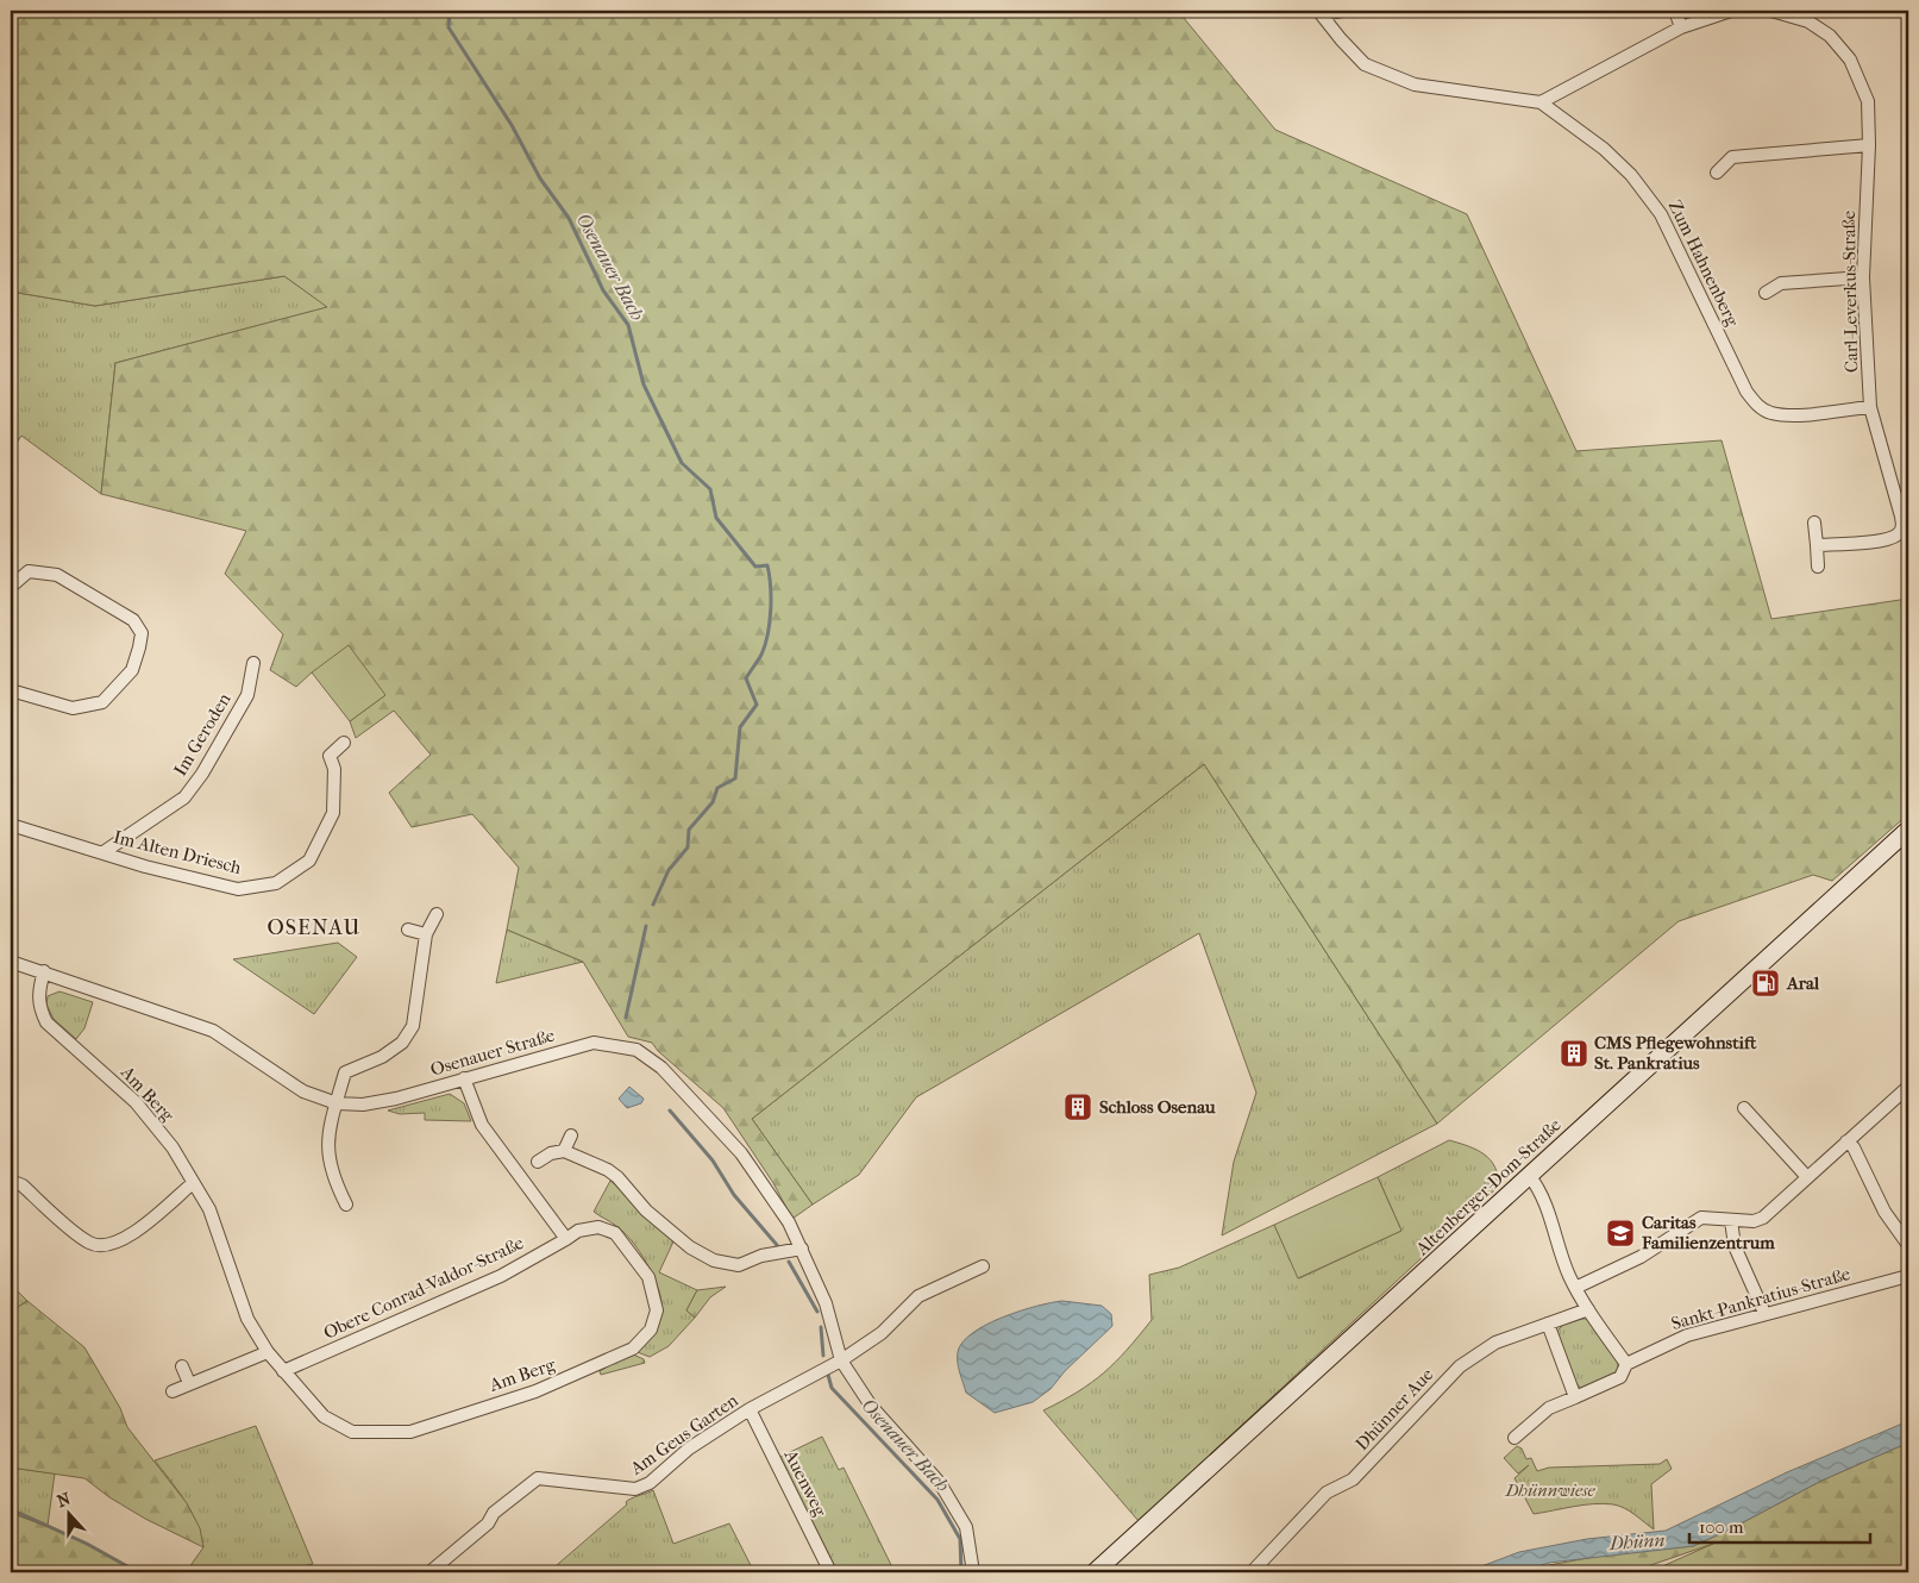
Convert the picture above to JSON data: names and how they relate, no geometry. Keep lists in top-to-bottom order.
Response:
{
  "streets": {
    "main road": ["Altenberger-Dom-Straße"],
    "street": [
      "Zum Hahnenberg",
      "Carl-Leverkus-Straße",
      "Im Geroden",
      "Im Alten Driesch",
      "Osenauer Straße",
      "Am Berg",
      "Obere Conrad-Valdor-Straße",
      "Sankt-Pankratius-Straße",
      "Dhünner Aue",
      "Am Geus Garten",
      "Auenweg"
    ]
  },
  "crossings": [
    ["Zum Hahnenberg", "Carl-Leverkus-Straße"],
    ["Im Geroden", "Im Alten Driesch"],
    ["Osenauer Straße", "Am Berg"],
    ["Osenauer Straße", "Am Geus Garten"],
    ["Am Berg", "Obere Conrad-Valdor-Straße"],
    ["Am Geus Garten", "Auenweg"]
  ],
  "districts": ["OSENAU"],
  "water": ["Osenauer Bach", "Dhünn"],
  "parks": ["Dhünnwiese"],
  "places": {
    "fuel station": ["Aral"],
    "building": ["CMS Pflegewohnstift St. Pankratius", "Schloss Osenau"],
    "school or university": ["Caritas Familienzentrum"]
  },
  "scale_bar": "100 m",
  "north": "top"
}
